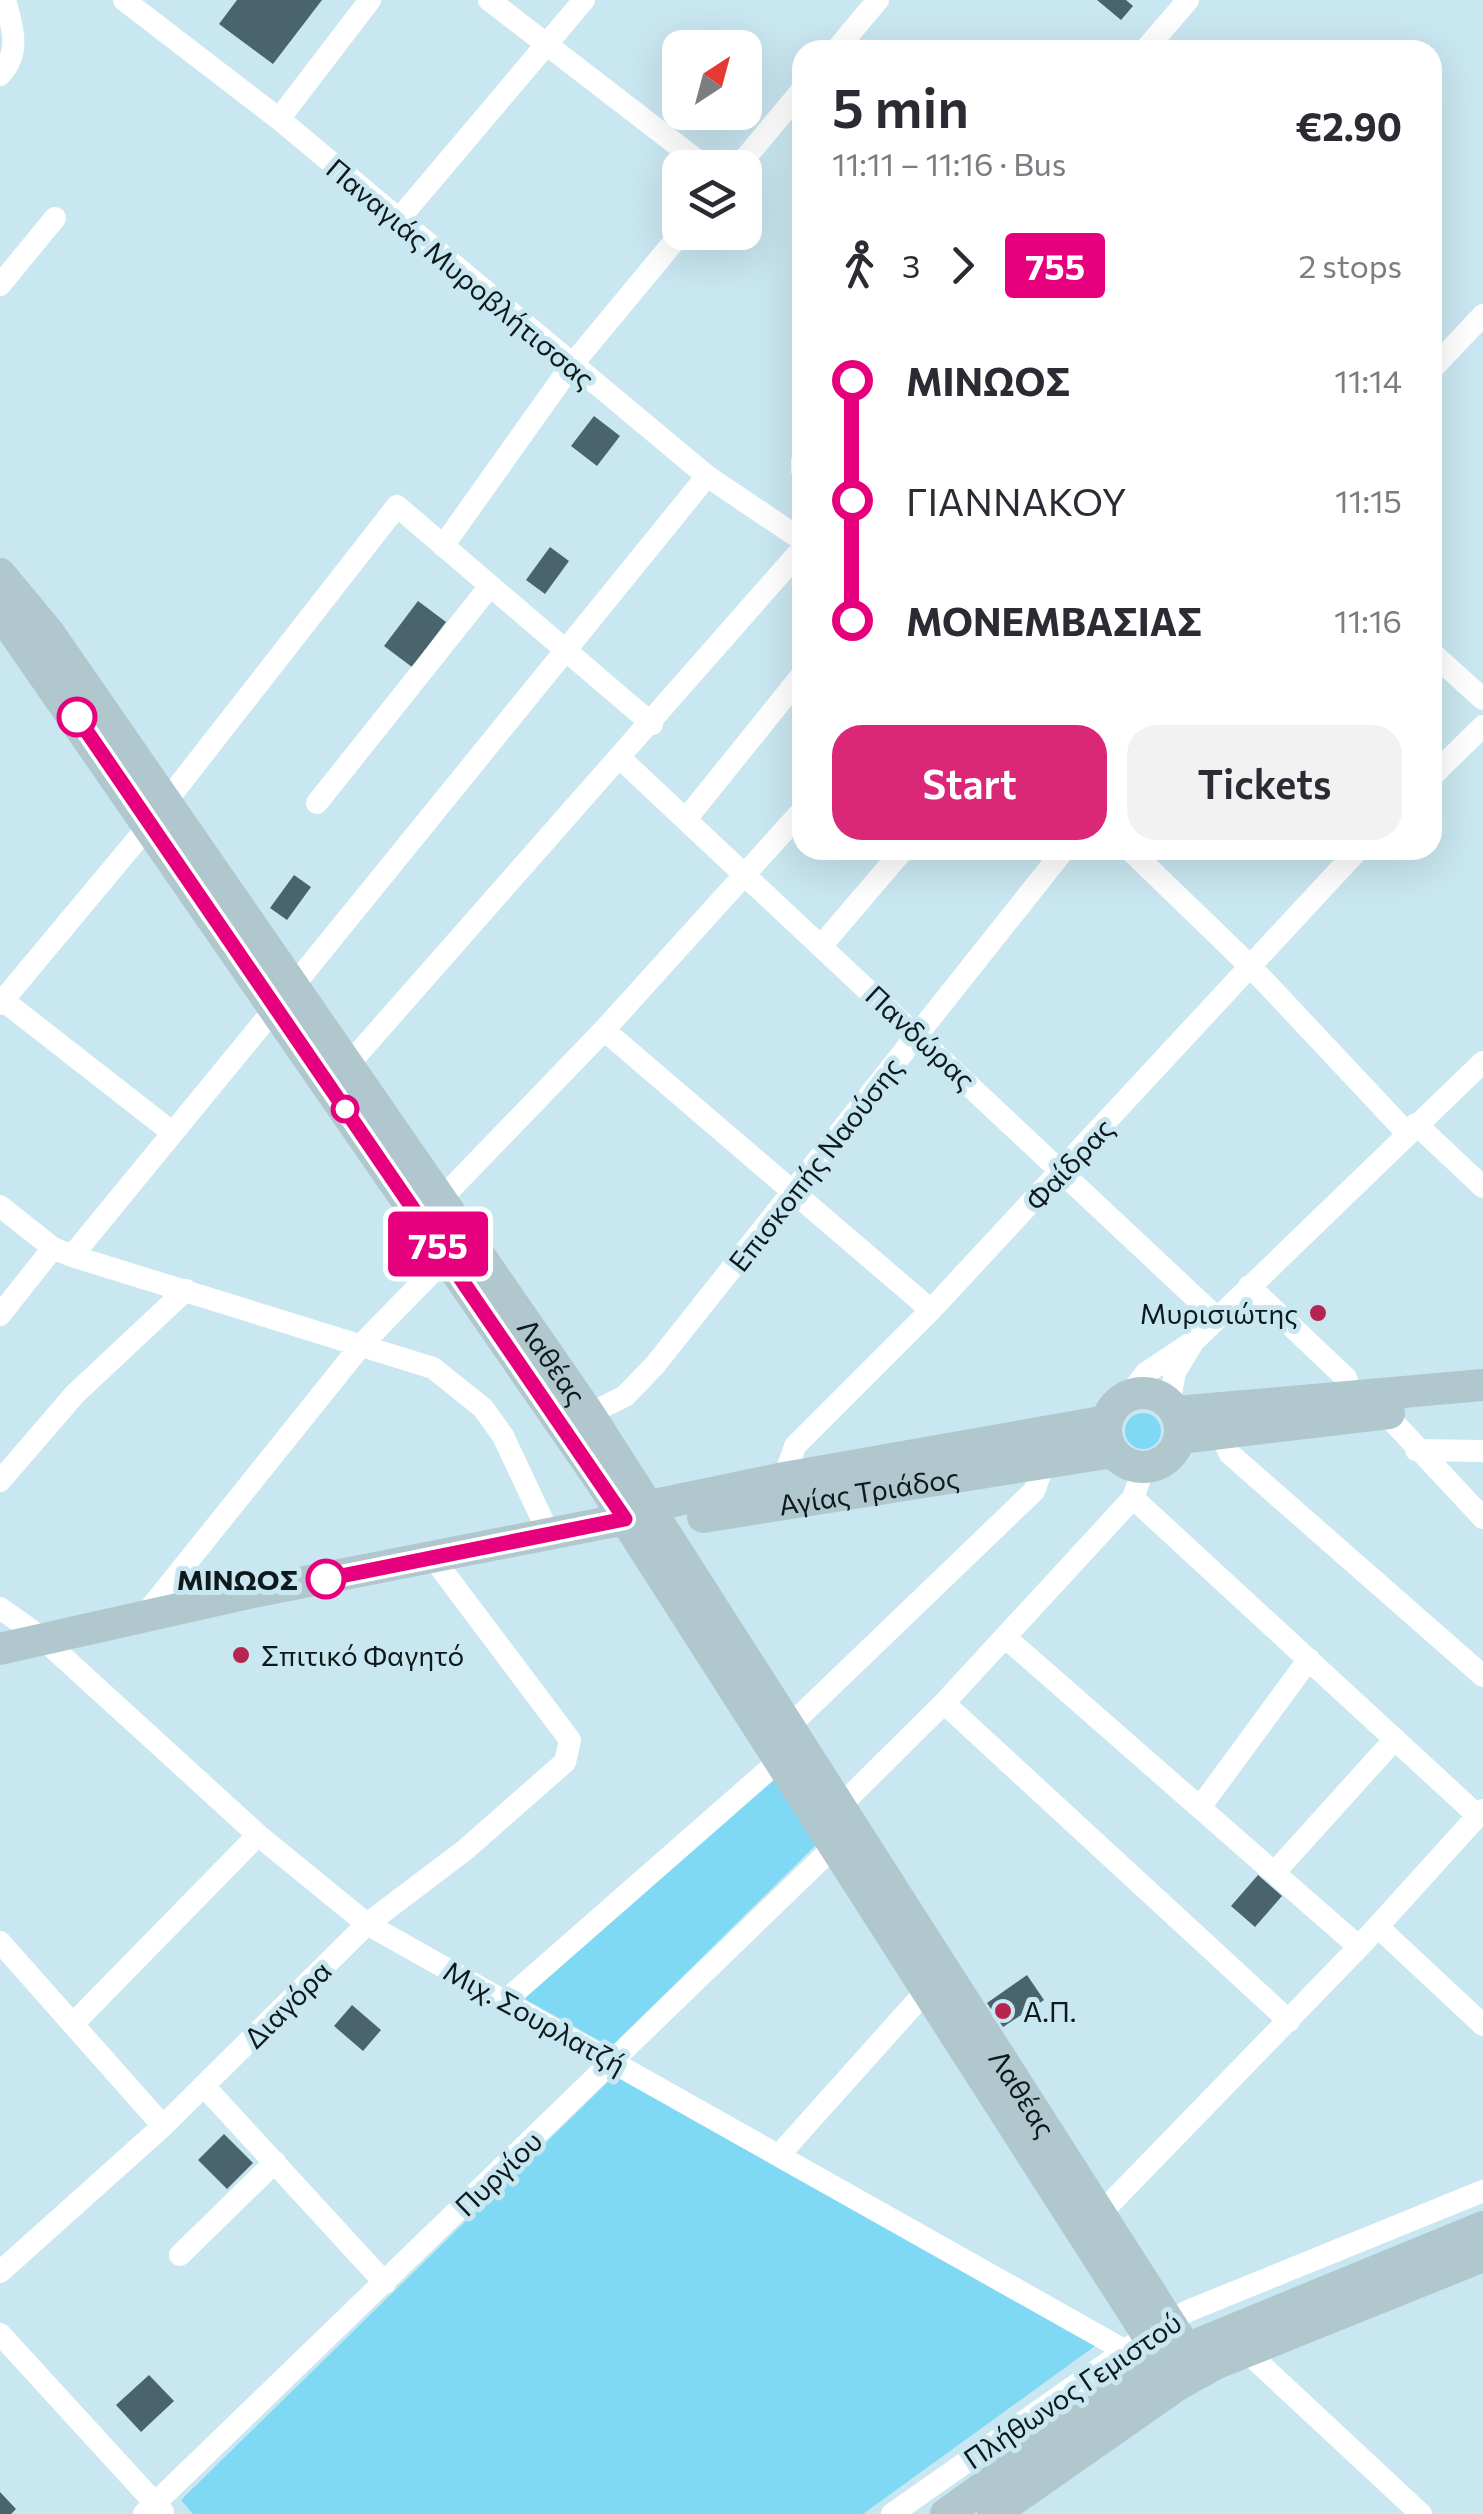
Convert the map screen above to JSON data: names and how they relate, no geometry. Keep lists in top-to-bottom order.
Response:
{
  "streets": {
    "street": [
      "Παναγιάς Μυροβλήτισσας",
      "Πανδώρας",
      "Επισκοπής Ναούσης",
      "Φαίδρας",
      "Λαθέας",
      "Αγίας Τριάδος",
      "Διαγόρα",
      "Μιχ. Σουρλατζή",
      "Πυργίου",
      "Πλήθωνος Γεμιστού"
    ]
  },
  "crossings": [
    ["Πανδώρας", "Επισκοπής Ναούσης"],
    ["Πανδώρας", "Φαίδρας"],
    ["Επισκοπής Ναούσης", "Λαθέας"],
    ["Φαίδρας", "Αγίας Τριάδος"],
    ["Λαθέας", "Αγίας Τριάδος"],
    ["Λαθέας", "Μιχ. Σουρλατζή"],
    ["Λαθέας", "Πυργίου"],
    ["Λαθέας", "Πλήθωνος Γεμιστού"],
    ["Αγίας Τριάδος", "Διαγόρα"],
    ["Αγίας Τριάδος", "Μιχ. Σουρλατζή"],
    ["Αγίας Τριάδος", "Πυργίου"],
    ["Διαγόρα", "Μιχ. Σουρλατζή"],
    ["Μιχ. Σουρλατζή", "Πυργίου"],
    ["Μιχ. Σουρλατζή", "Πλήθωνος Γεμιστού"]
  ],
  "places": [
    "Μυρισιώτης",
    "ΜΙΝΩΟΣ",
    "Σπιτικό Φαγητό",
    "Α.Π."
  ],
  "lines": ["bus line 755"],
  "north": "top right",
  "page": {
    "on_map": "755",
    "heading": ["5 min", "11:11 – 11:16 · Bus", "€2.90"],
    "legs": ["3", "755", "2 stops"],
    "list": [
      {
        "name": "ΜΙΝΩΟΣ",
        "value": "11:14"
      },
      {
        "name": "ΓΙΑΝΝΑΚΟΥ",
        "value": "11:15"
      },
      {
        "name": "ΜΟΝΕΜΒΑΣΙΑΣ",
        "value": "11:16"
      }
    ],
    "buttons": ["Start", "Tickets"]
  }
}
